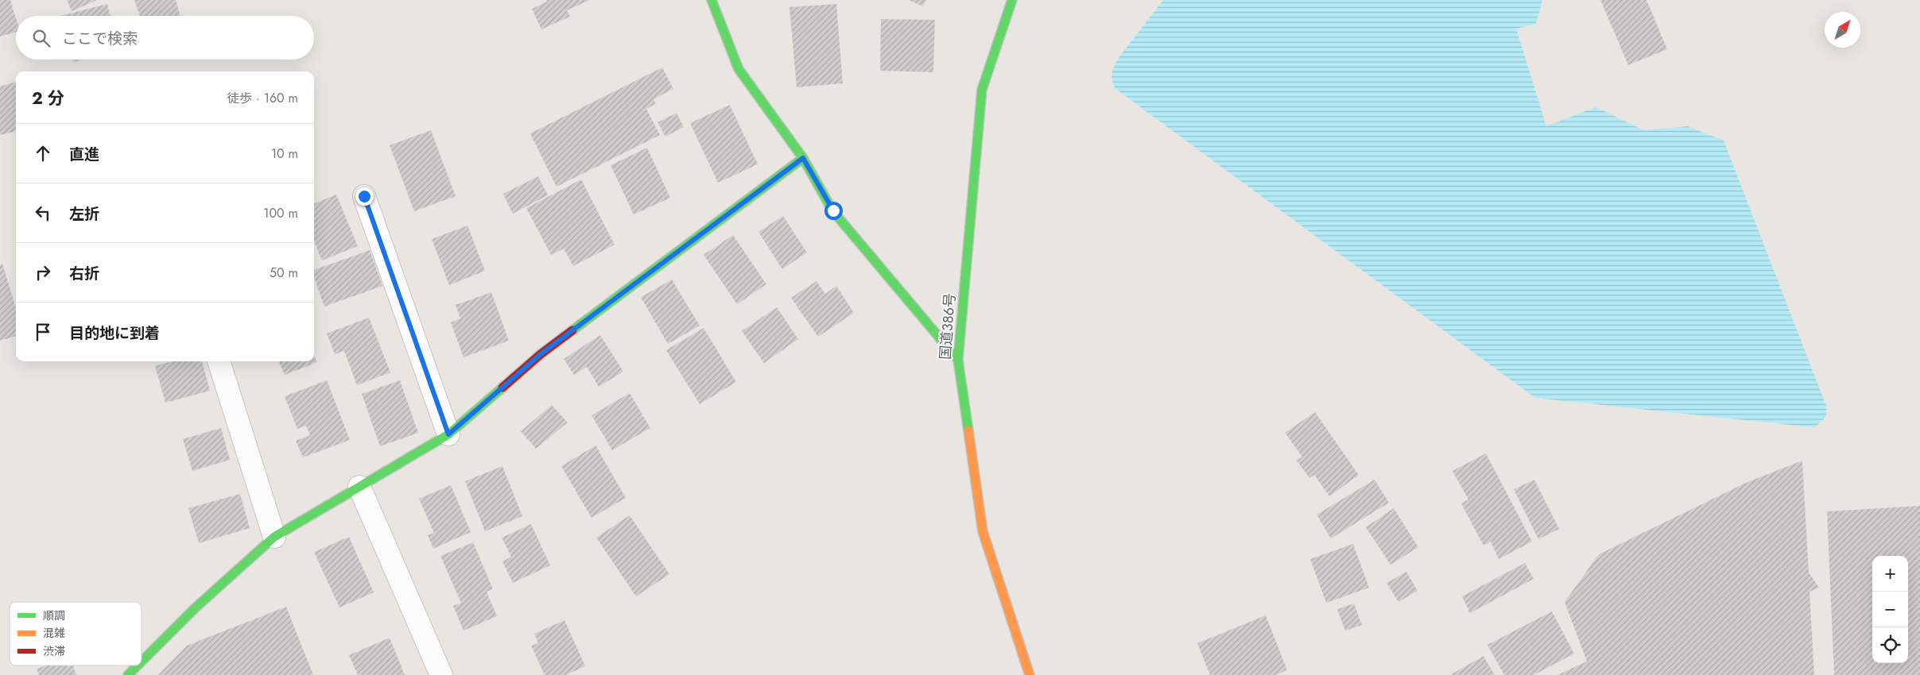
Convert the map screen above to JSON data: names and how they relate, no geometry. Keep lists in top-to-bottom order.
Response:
{
  "streets": {
    "main road": ["国道386号"]
  },
  "legend": ["順調", "混雑", "渋滞"],
  "north": "top right",
  "page": {
    "search": "ここで検索",
    "heading": ["2 分", "徒歩 · 160 m"],
    "list": [
      ["直進", "10 m"],
      ["左折", "100 m"],
      ["右折", "50 m"],
      "目的地に到着"
    ],
    "map_buttons": ["+", "−"]
  }
}
